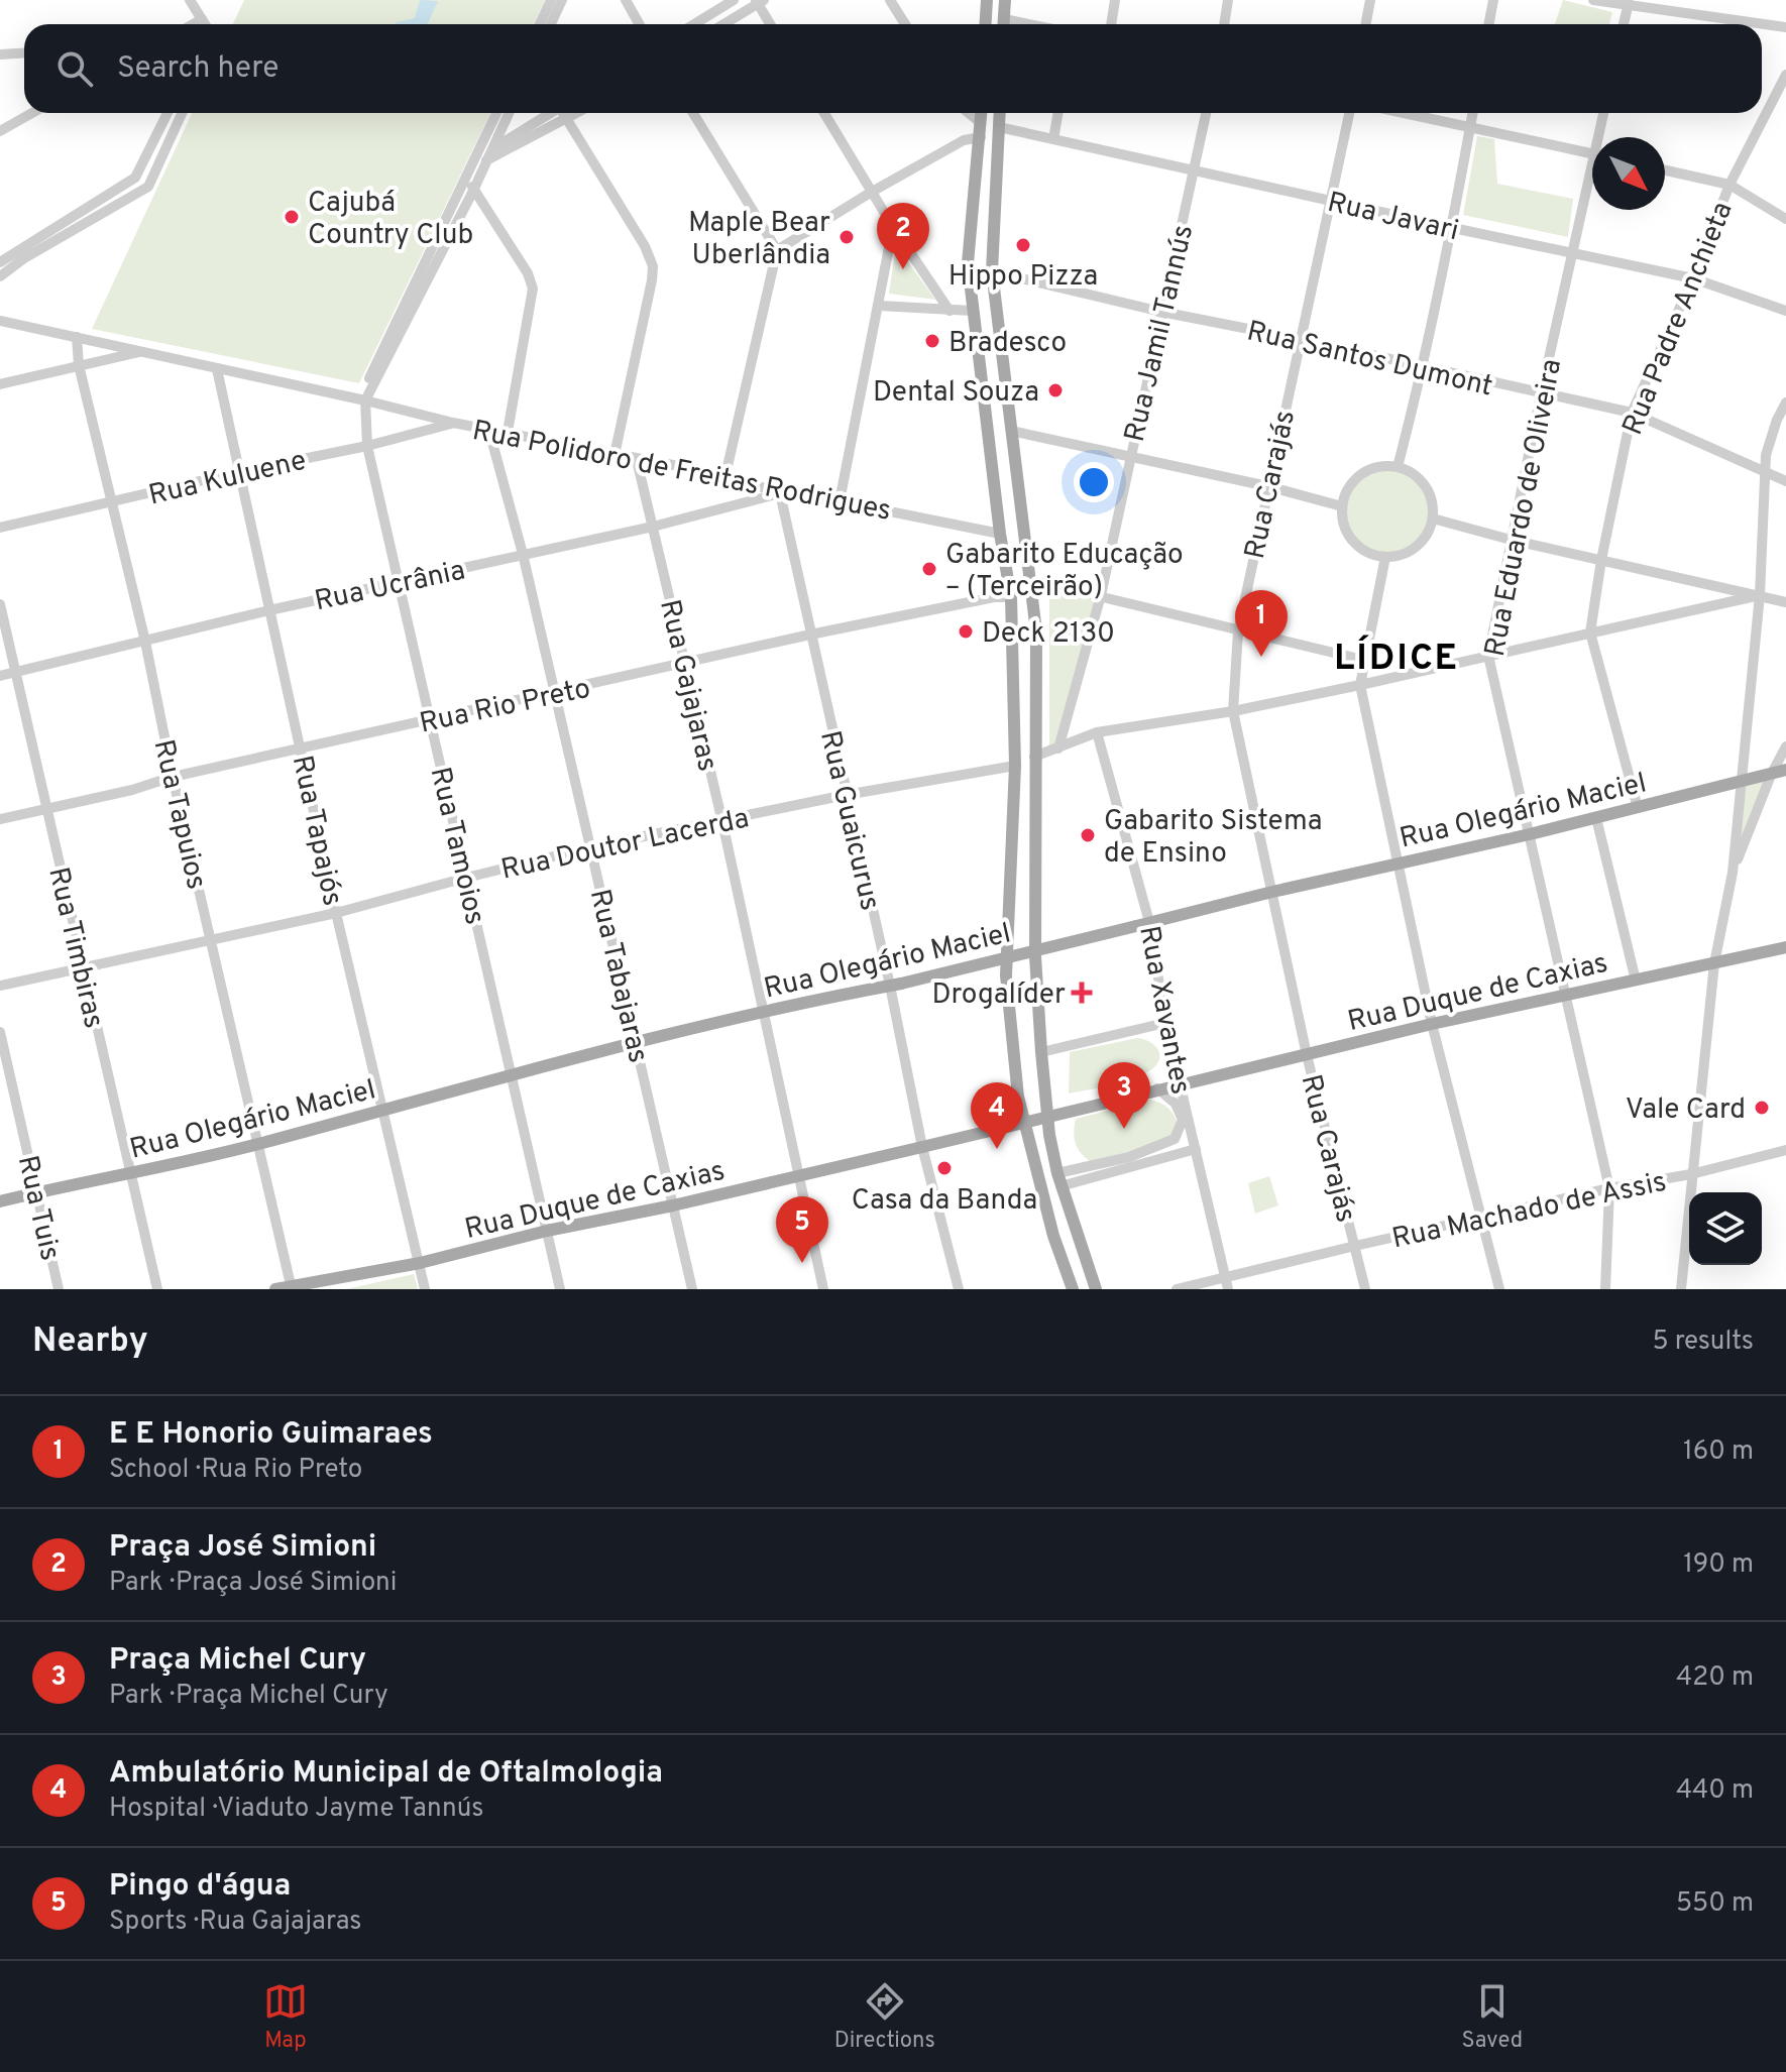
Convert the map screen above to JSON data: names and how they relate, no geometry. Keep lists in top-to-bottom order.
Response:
{
  "streets": {
    "main road": ["Rua Olegário Maciel", "Rua Duque de Caxias"],
    "street": [
      "Rua Javari",
      "Rua Padre Anchieta",
      "Rua Jamil Tannús",
      "Rua Santos Dumont",
      "Rua Polidoro de Freitas Rodrigues",
      "Rua Kuluene",
      "Rua Carajás",
      "Rua Eduardo de Oliveira",
      "Rua Ucrânia",
      "Rua Gajajaras",
      "Rua Rio Preto",
      "Rua Tapuios",
      "Rua Guaicurus",
      "Rua Tapajós",
      "Rua Doutor Lacerda",
      "Rua Tamoios",
      "Rua Timbiras",
      "Rua Tabajaras",
      "Rua Xavantes",
      "Rua Tuis",
      "Rua Machado de Assis"
    ]
  },
  "crossings": [
    ["Rua Javari", "Rua Padre Anchieta"],
    ["Rua Javari", "Rua Jamil Tannús"],
    ["Rua Javari", "Rua Carajás"],
    ["Rua Javari", "Rua Eduardo de Oliveira"],
    ["Rua Padre Anchieta", "Rua Santos Dumont"],
    ["Rua Padre Anchieta", "Rua Olegário Maciel"],
    ["Rua Jamil Tannús", "Rua Santos Dumont"],
    ["Rua Santos Dumont", "Rua Carajás"],
    ["Rua Santos Dumont", "Rua Eduardo de Oliveira"],
    ["Rua Polidoro de Freitas Rodrigues", "Rua Kuluene"],
    ["Rua Polidoro de Freitas Rodrigues", "Rua Ucrânia"],
    ["Rua Polidoro de Freitas Rodrigues", "Rua Gajajaras"],
    ["Rua Polidoro de Freitas Rodrigues", "Rua Tapuios"],
    ["Rua Polidoro de Freitas Rodrigues", "Rua Guaicurus"],
    ["Rua Polidoro de Freitas Rodrigues", "Rua Tapajós"],
    ["Rua Polidoro de Freitas Rodrigues", "Rua Tamoios"],
    ["Rua Polidoro de Freitas Rodrigues", "Rua Tabajaras"],
    ["Rua Kuluene", "Rua Tapuios"],
    ["Rua Kuluene", "Rua Tapajós"],
    ["Rua Kuluene", "Rua Tamoios"],
    ["Rua Carajás", "Rua Olegário Maciel"],
    ["Rua Carajás", "Rua Duque de Caxias"],
    ["Rua Carajás", "Rua Machado de Assis"],
    ["Rua Eduardo de Oliveira", "Rua Olegário Maciel"],
    ["Rua Eduardo de Oliveira", "Rua Duque de Caxias"],
    ["Rua Eduardo de Oliveira", "Rua Machado de Assis"],
    ["Rua Ucrânia", "Rua Gajajaras"],
    ["Rua Ucrânia", "Rua Tapuios"],
    ["Rua Ucrânia", "Rua Guaicurus"],
    ["Rua Ucrânia", "Rua Tapajós"],
    ["Rua Ucrânia", "Rua Tamoios"],
    ["Rua Ucrânia", "Rua Timbiras"],
    ["Rua Ucrânia", "Rua Tabajaras"],
    ["Rua Gajajaras", "Rua Rio Preto"],
    ["Rua Gajajaras", "Rua Olegário Maciel"],
    ["Rua Gajajaras", "Rua Doutor Lacerda"],
    ["Rua Gajajaras", "Rua Duque de Caxias"],
    ["Rua Rio Preto", "Rua Tapuios"],
    ["Rua Rio Preto", "Rua Guaicurus"],
    ["Rua Rio Preto", "Rua Tapajós"],
    ["Rua Rio Preto", "Rua Tamoios"],
    ["Rua Rio Preto", "Rua Timbiras"],
    ["Rua Rio Preto", "Rua Tabajaras"],
    ["Rua Olegário Maciel", "Rua Tapuios"],
    ["Rua Olegário Maciel", "Rua Guaicurus"],
    ["Rua Olegário Maciel", "Rua Tapajós"],
    ["Rua Olegário Maciel", "Rua Tamoios"],
    ["Rua Olegário Maciel", "Rua Timbiras"],
    ["Rua Olegário Maciel", "Rua Tabajaras"],
    ["Rua Olegário Maciel", "Rua Xavantes"],
    ["Rua Olegário Maciel", "Rua Tuis"],
    ["Rua Tapuios", "Rua Doutor Lacerda"],
    ["Rua Tapuios", "Rua Duque de Caxias"],
    ["Rua Guaicurus", "Rua Doutor Lacerda"],
    ["Rua Guaicurus", "Rua Duque de Caxias"],
    ["Rua Tapajós", "Rua Doutor Lacerda"],
    ["Rua Tapajós", "Rua Duque de Caxias"],
    ["Rua Doutor Lacerda", "Rua Tamoios"],
    ["Rua Doutor Lacerda", "Rua Timbiras"],
    ["Rua Doutor Lacerda", "Rua Tabajaras"],
    ["Rua Tamoios", "Rua Duque de Caxias"],
    ["Rua Tabajaras", "Rua Duque de Caxias"],
    ["Rua Duque de Caxias", "Rua Xavantes"],
    ["Rua Xavantes", "Rua Machado de Assis"]
  ],
  "districts": ["LÍDICE"],
  "places": {
    "other": [
      "Cajubá Country Club",
      "Maple Bear Uberlândia",
      "Hippo Pizza",
      "Bradesco",
      "Dental Souza",
      "Gabarito Educação – (Terceirão)",
      "Deck 2130",
      "Gabarito Sistema de Ensino",
      "Vale Card",
      "Casa da Banda"
    ],
    "health": ["Drogalíder"]
  },
  "north": "bottom right",
  "page": {
    "search": "Search here",
    "pins": [
      "2",
      "1",
      "3",
      "4",
      "5"
    ],
    "heading": ["Nearby", "5 results"],
    "list": [
      {
        "mark": "1",
        "name": "E E Honorio Guimaraes",
        "note": "School · Rua Rio Preto",
        "value": "160 m"
      },
      {
        "mark": "2",
        "name": "Praça José Simioni",
        "note": "Park · Praça José Simioni",
        "value": "190 m"
      },
      {
        "mark": "3",
        "name": "Praça Michel Cury",
        "note": "Park · Praça Michel Cury",
        "value": "420 m"
      },
      {
        "mark": "4",
        "name": "Ambulatório Municipal de Oftalmologia",
        "note": "Hospital · Viaduto Jayme Tannús",
        "value": "440 m"
      },
      {
        "mark": "5",
        "name": "Pingo d'água",
        "note": "Sports · Rua Gajajaras",
        "value": "550 m"
      }
    ],
    "nav": ["Map", "Directions", "Saved"]
  }
}
